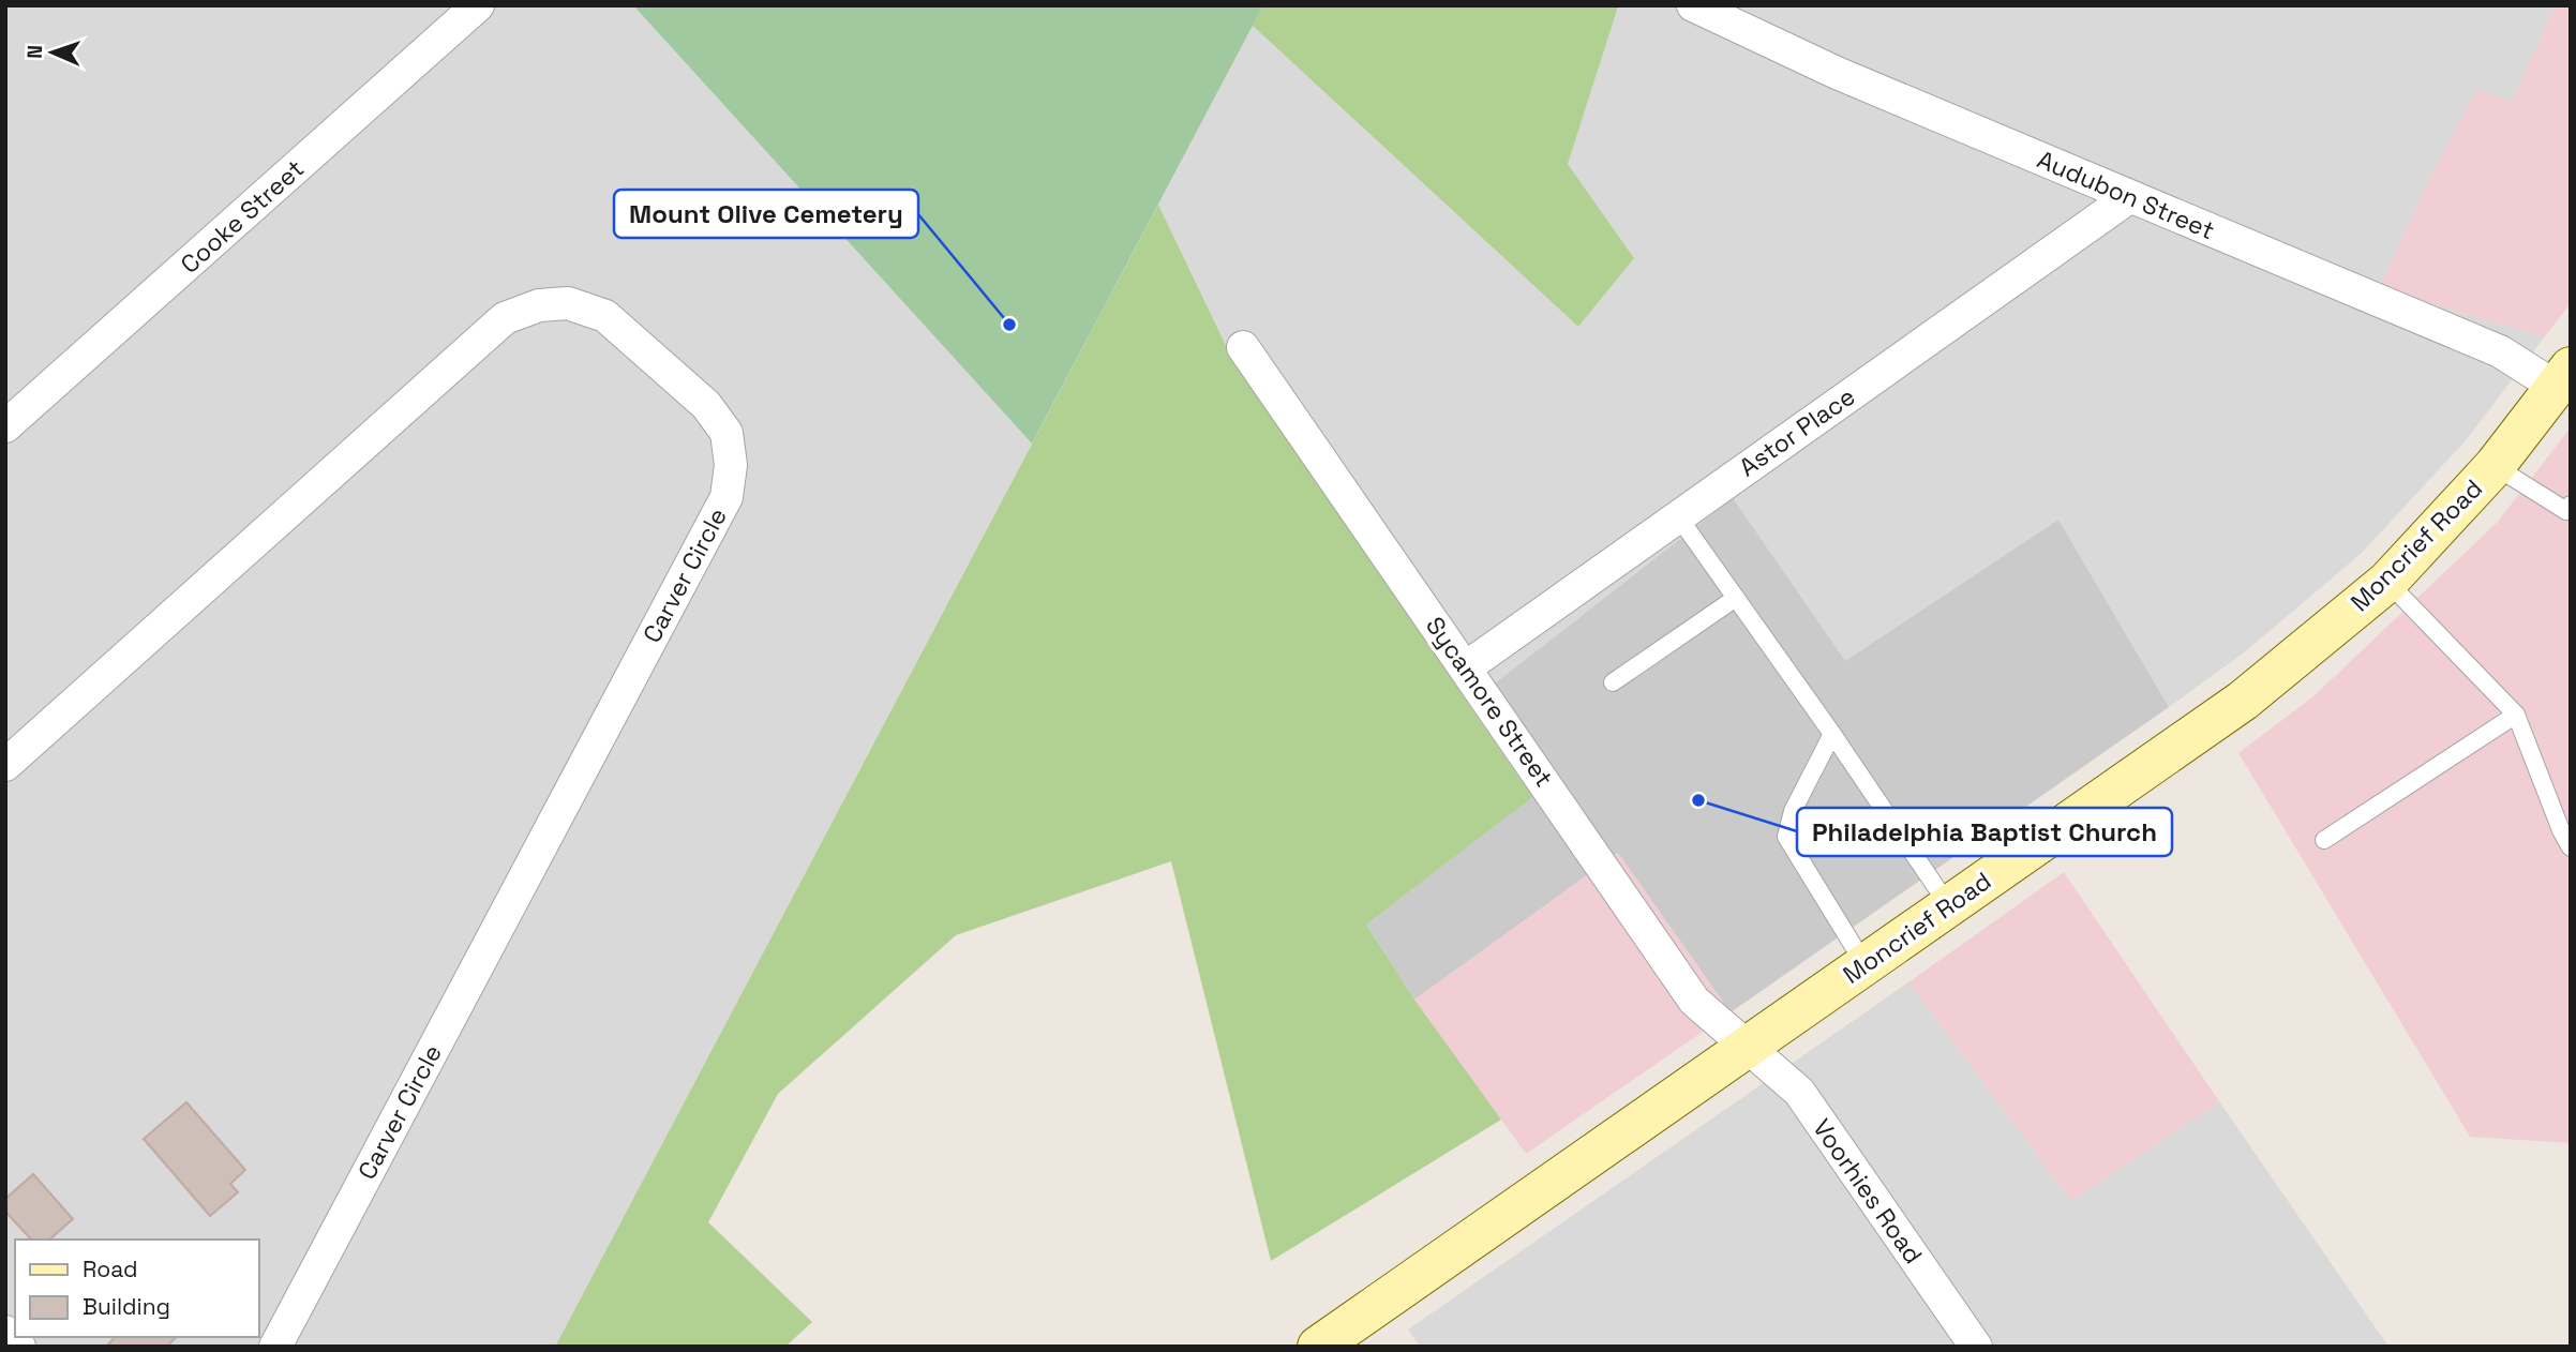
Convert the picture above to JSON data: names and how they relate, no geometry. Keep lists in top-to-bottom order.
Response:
{
  "streets": {
    "main road": ["Moncrief Road"],
    "street": [
      "Audubon Street",
      "Cooke Street",
      "Astor Place",
      "Carver Circle",
      "Sycamore Street",
      "Voorhies Road"
    ]
  },
  "crossings": [
    ["Audubon Street", "Astor Place"],
    ["Audubon Street", "Moncrief Road"],
    ["Astor Place", "Sycamore Street"],
    ["Moncrief Road", "Sycamore Street"],
    ["Moncrief Road", "Voorhies Road"],
    ["Sycamore Street", "Voorhies Road"]
  ],
  "places": ["Mount Olive Cemetery", "Philadelphia Baptist Church"],
  "legend": ["Road", "Building"],
  "north": "left"
}
